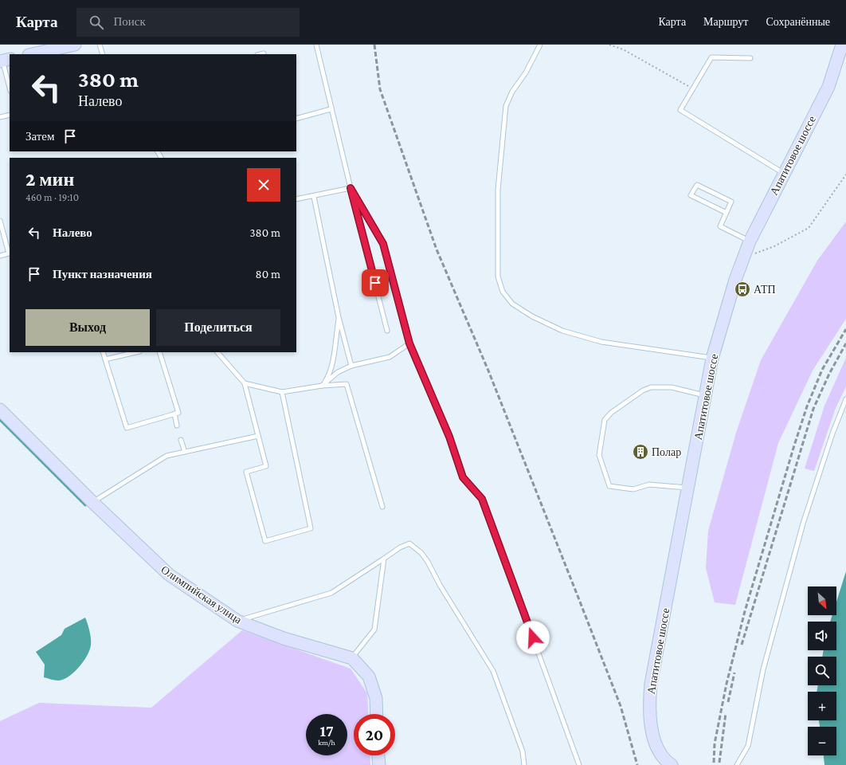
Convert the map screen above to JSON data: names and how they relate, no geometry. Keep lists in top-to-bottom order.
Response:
{
  "streets": {
    "street": ["Апатитовое шоссе", "Олимпийская улица"]
  },
  "places": {
    "bus stop": ["АТП"],
    "building": ["Полар"]
  },
  "north": "bottom right",
  "page": {
    "header": "Карта",
    "search": "Поиск",
    "nav": ["Карта", "Маршрут", "Сохранённые"],
    "turn": ["380 m", "Налево"],
    "then": "Затем",
    "heading": ["2 мин", "460 m · 19:10"],
    "list": [
      {
        "name": "Налево",
        "value": "380 m"
      },
      {
        "name": "Пункт назначения",
        "value": "80 m"
      }
    ],
    "buttons": ["Выход", "Поделиться"],
    "map_buttons": ["+", "−"],
    "speed": "17 km/h",
    "limit": "20"
  }
}
